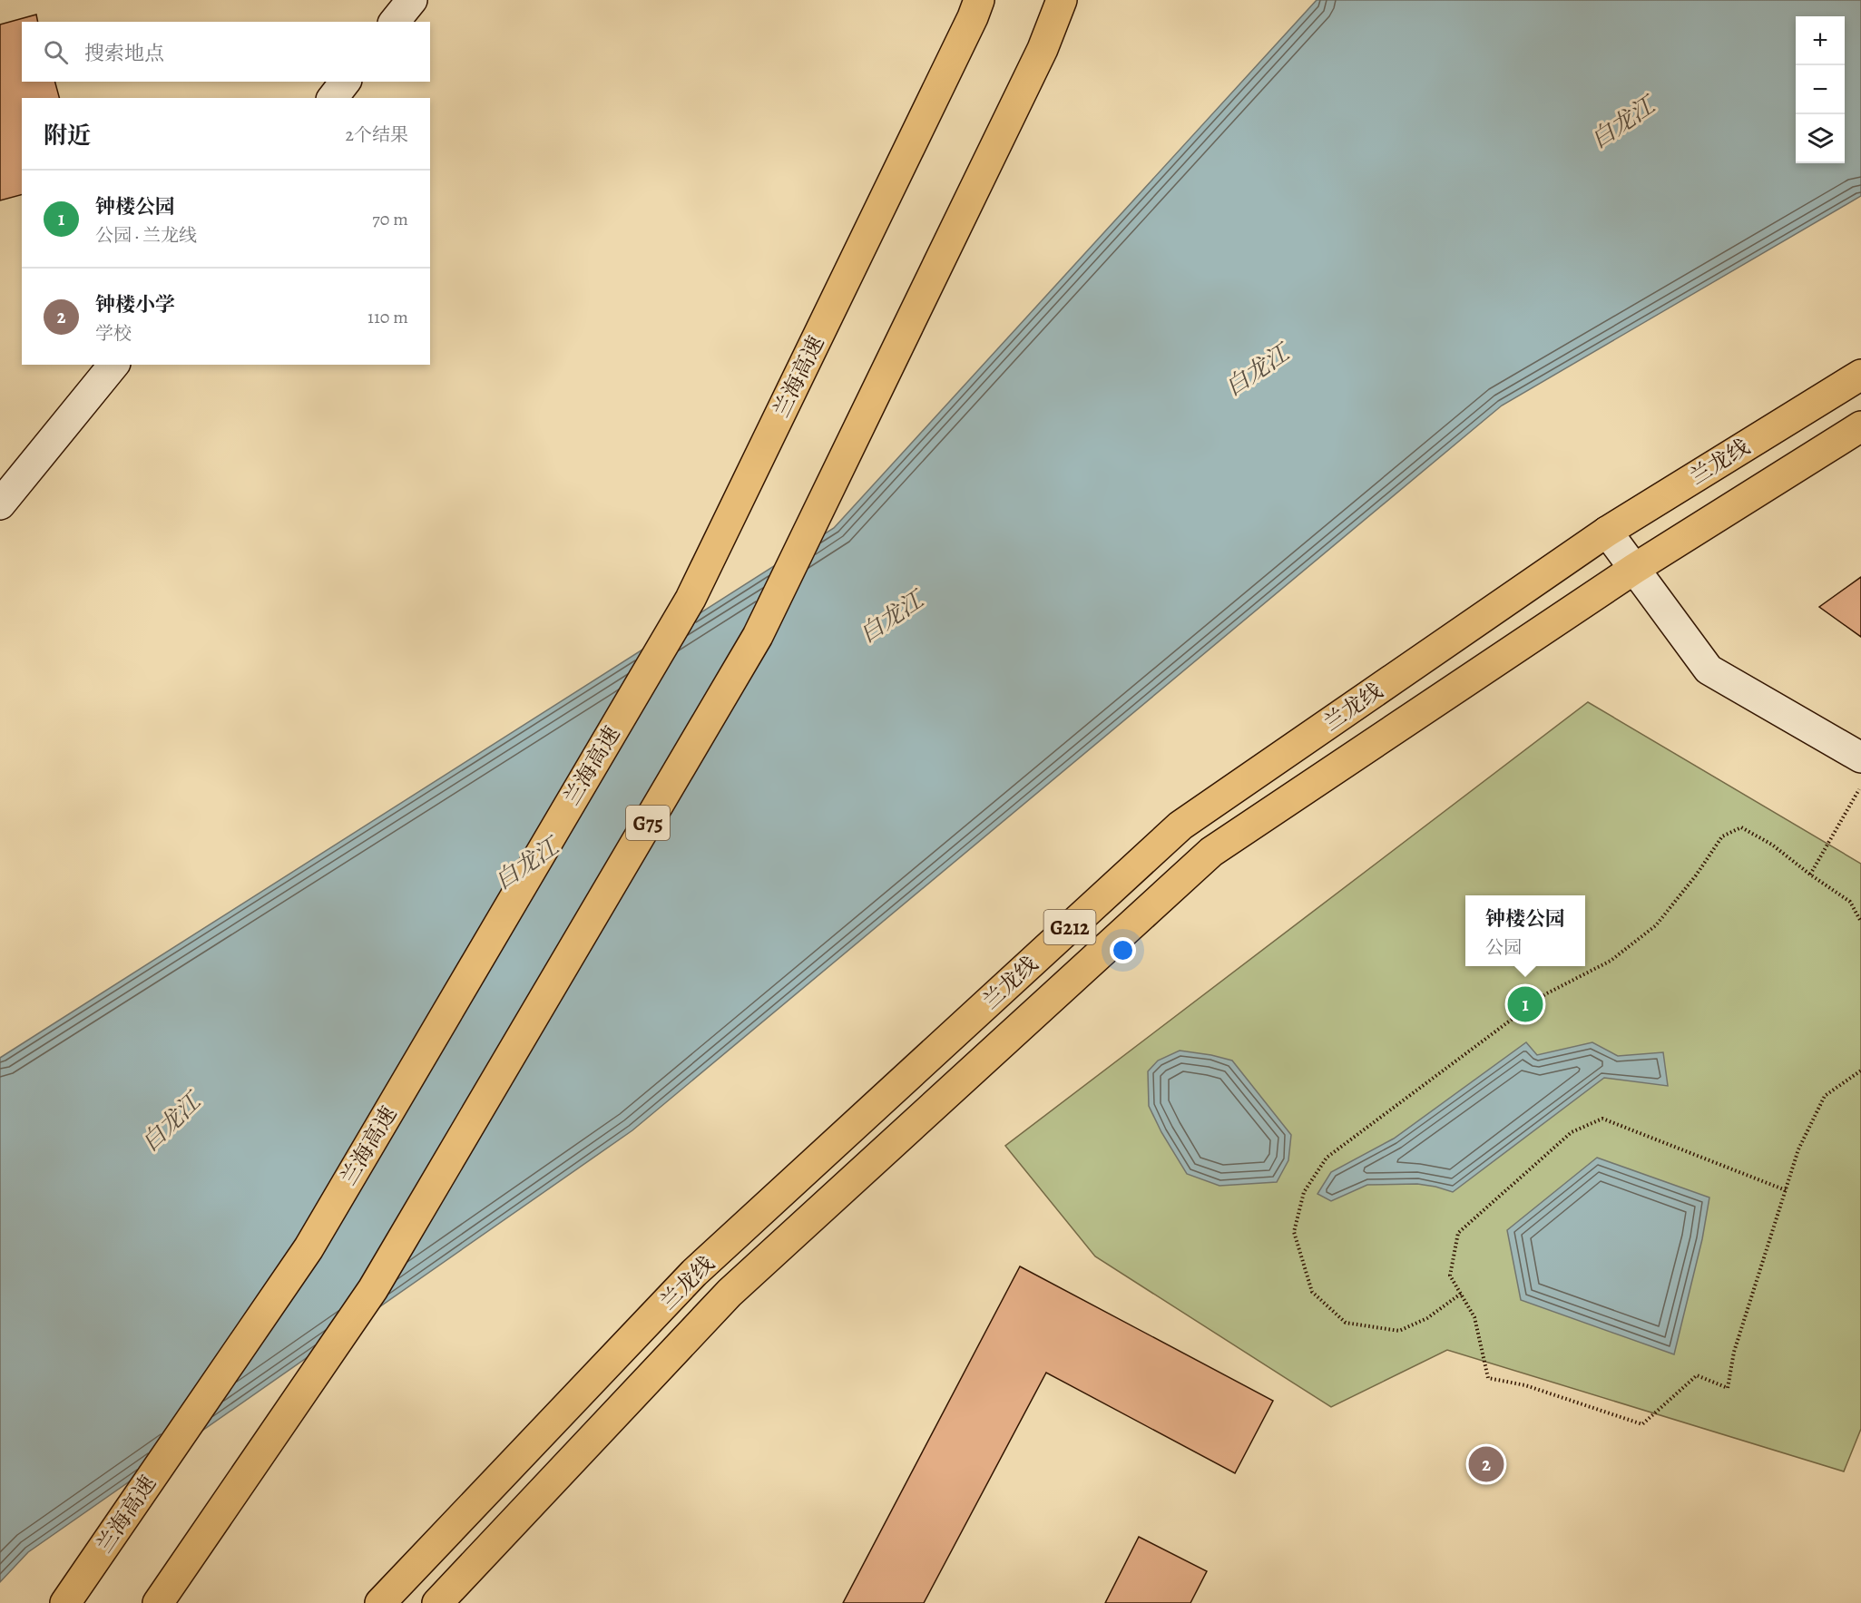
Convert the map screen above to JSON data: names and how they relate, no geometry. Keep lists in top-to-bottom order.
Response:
{
  "streets": {
    "highway": [
      "兰海高速",
      "兰龙线",
      "G75",
      "G212"
    ]
  },
  "water": ["白龙江"],
  "page": {
    "map_buttons": ["+", "−"],
    "search": "搜索地点",
    "heading": ["附近", "2个结果"],
    "list": [
      {
        "mark": "1",
        "name": "钟楼公园",
        "note": "公园 · 兰龙线",
        "value": "70 m"
      },
      {
        "mark": "2",
        "name": "钟楼小学",
        "note": "学校",
        "value": "110 m"
      }
    ],
    "popup": ["钟楼公园", "公园"],
    "pins": ["1", "2"]
  }
}
